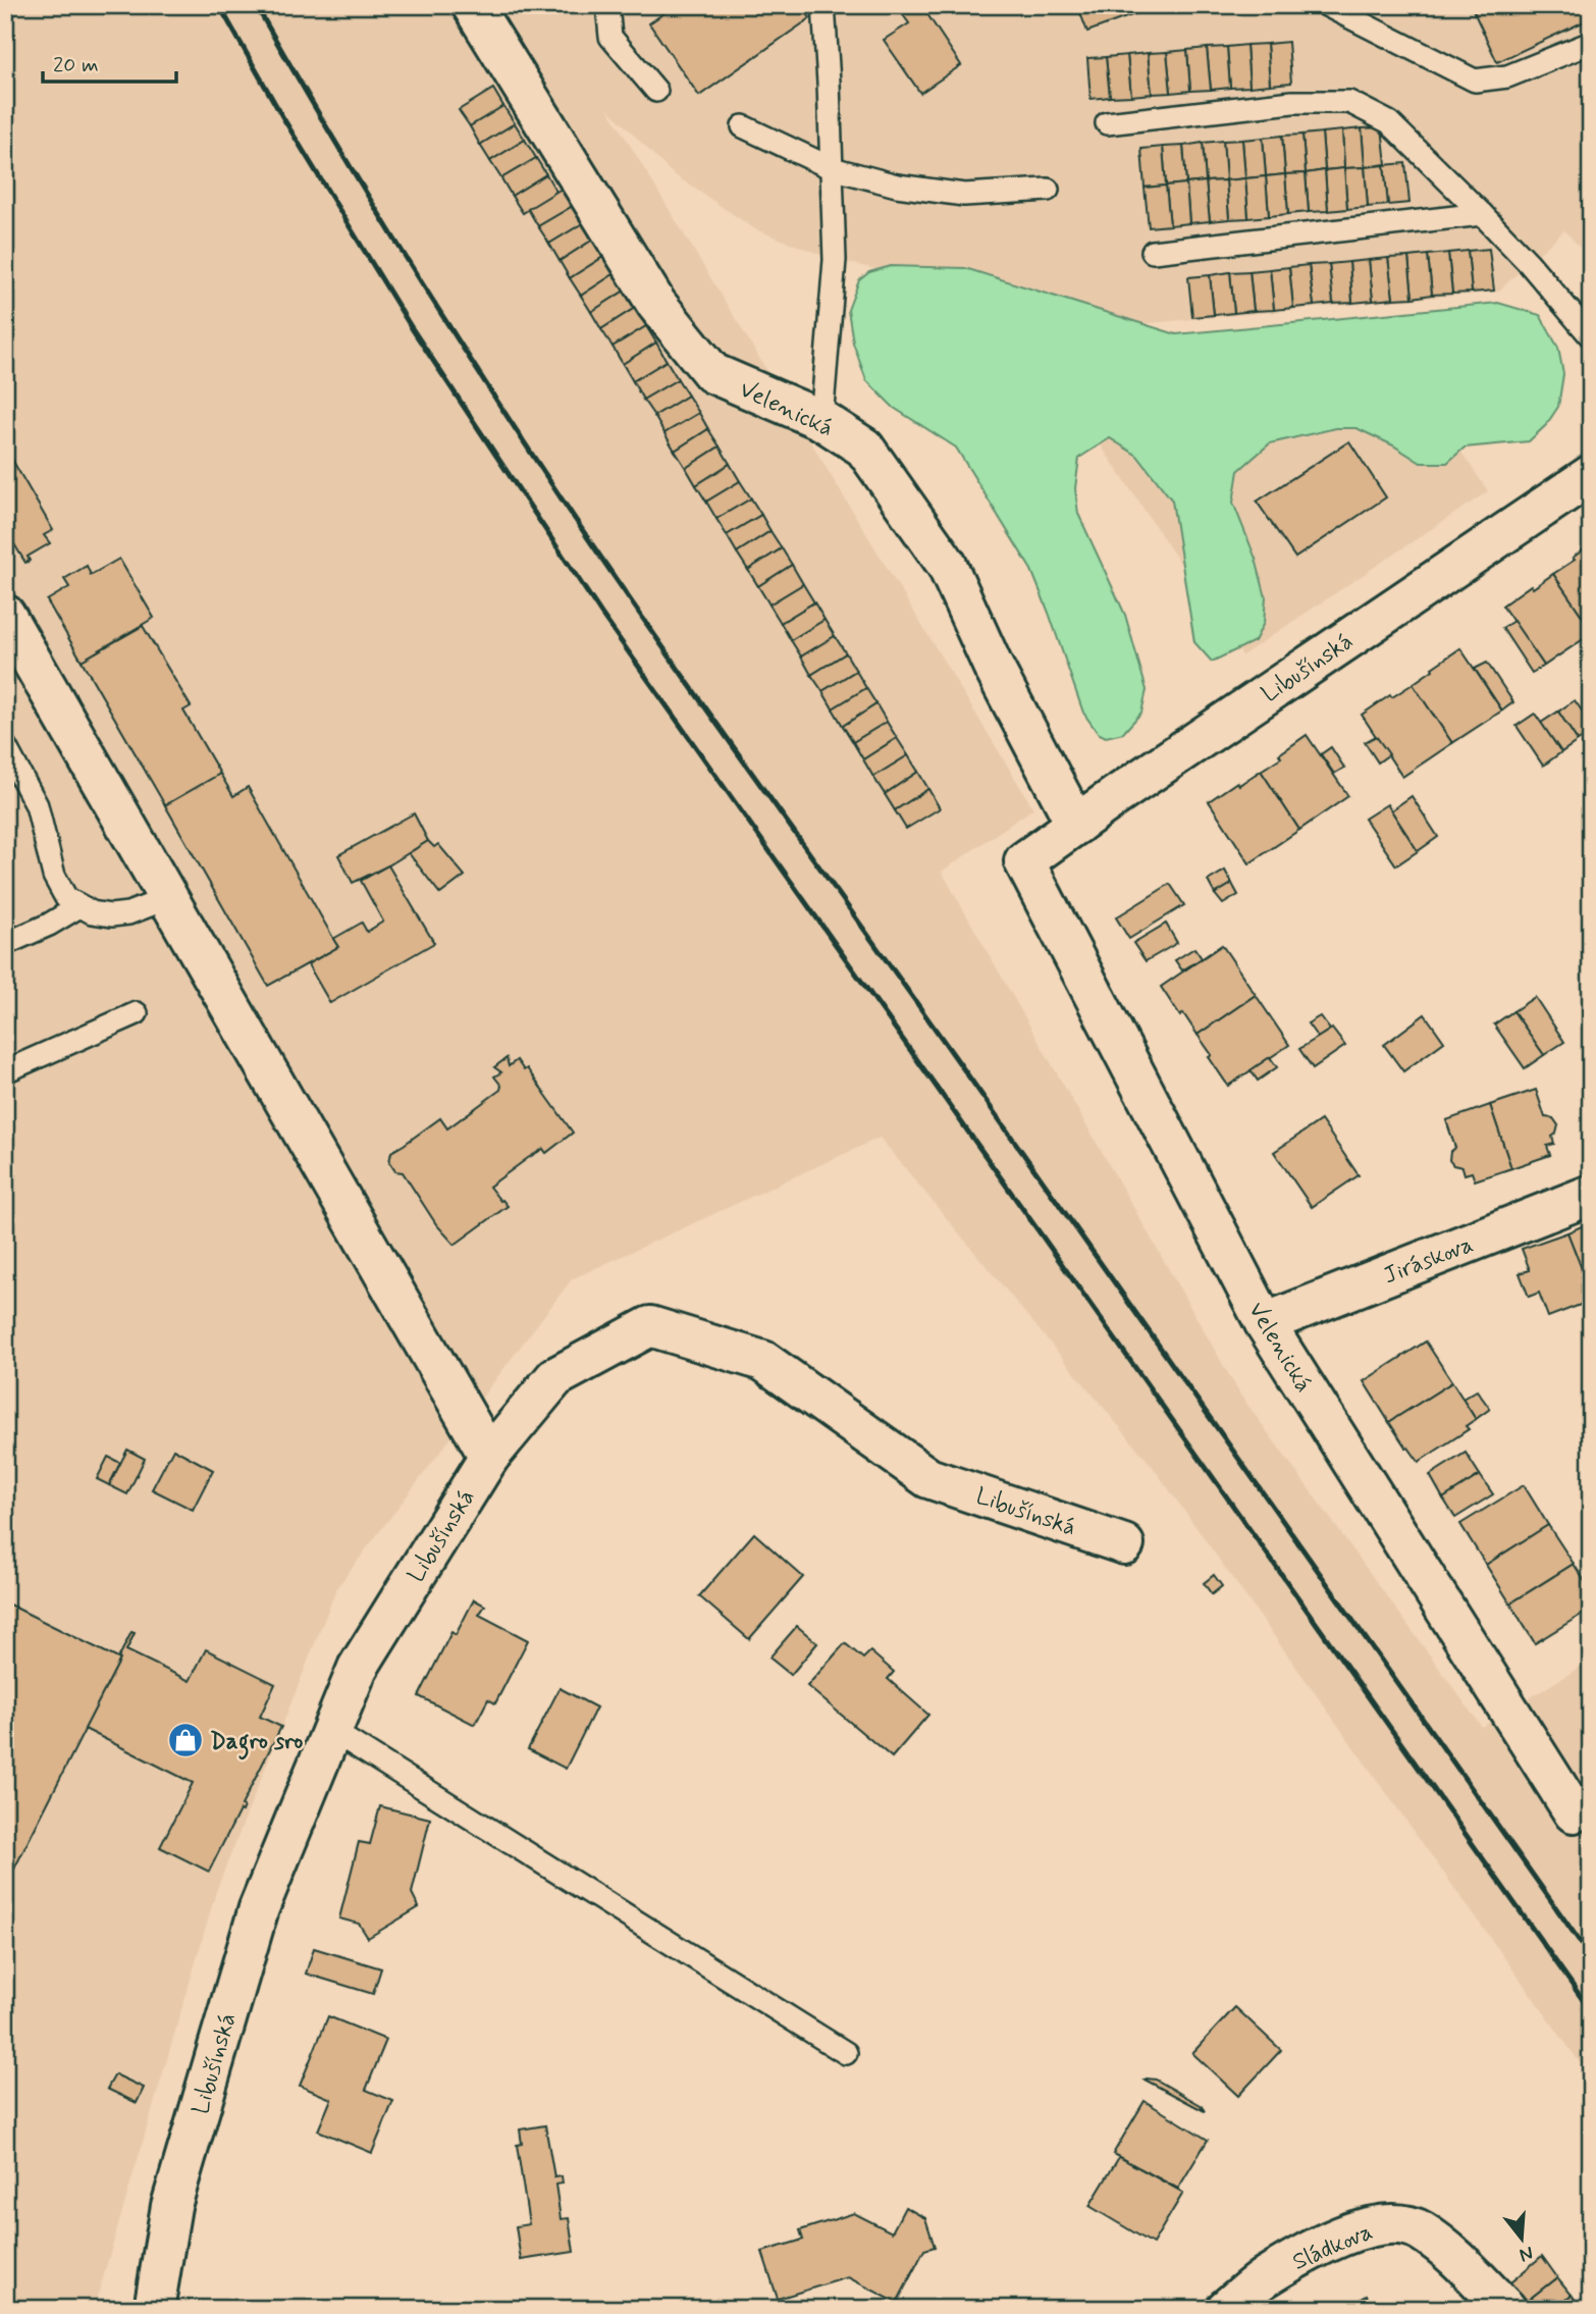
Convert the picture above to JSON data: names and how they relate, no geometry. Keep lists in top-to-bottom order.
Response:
{
  "streets": {
    "street": [
      "Velenická",
      "Libušínská",
      "Jiráskova",
      "Sládkova"
    ]
  },
  "crossings": [
    ["Velenická", "Libušínská"],
    ["Velenická", "Jiráskova"]
  ],
  "places": {
    "shop": ["Dagro sro"]
  },
  "scale_bar": "20 m",
  "north": "bottom"
}
